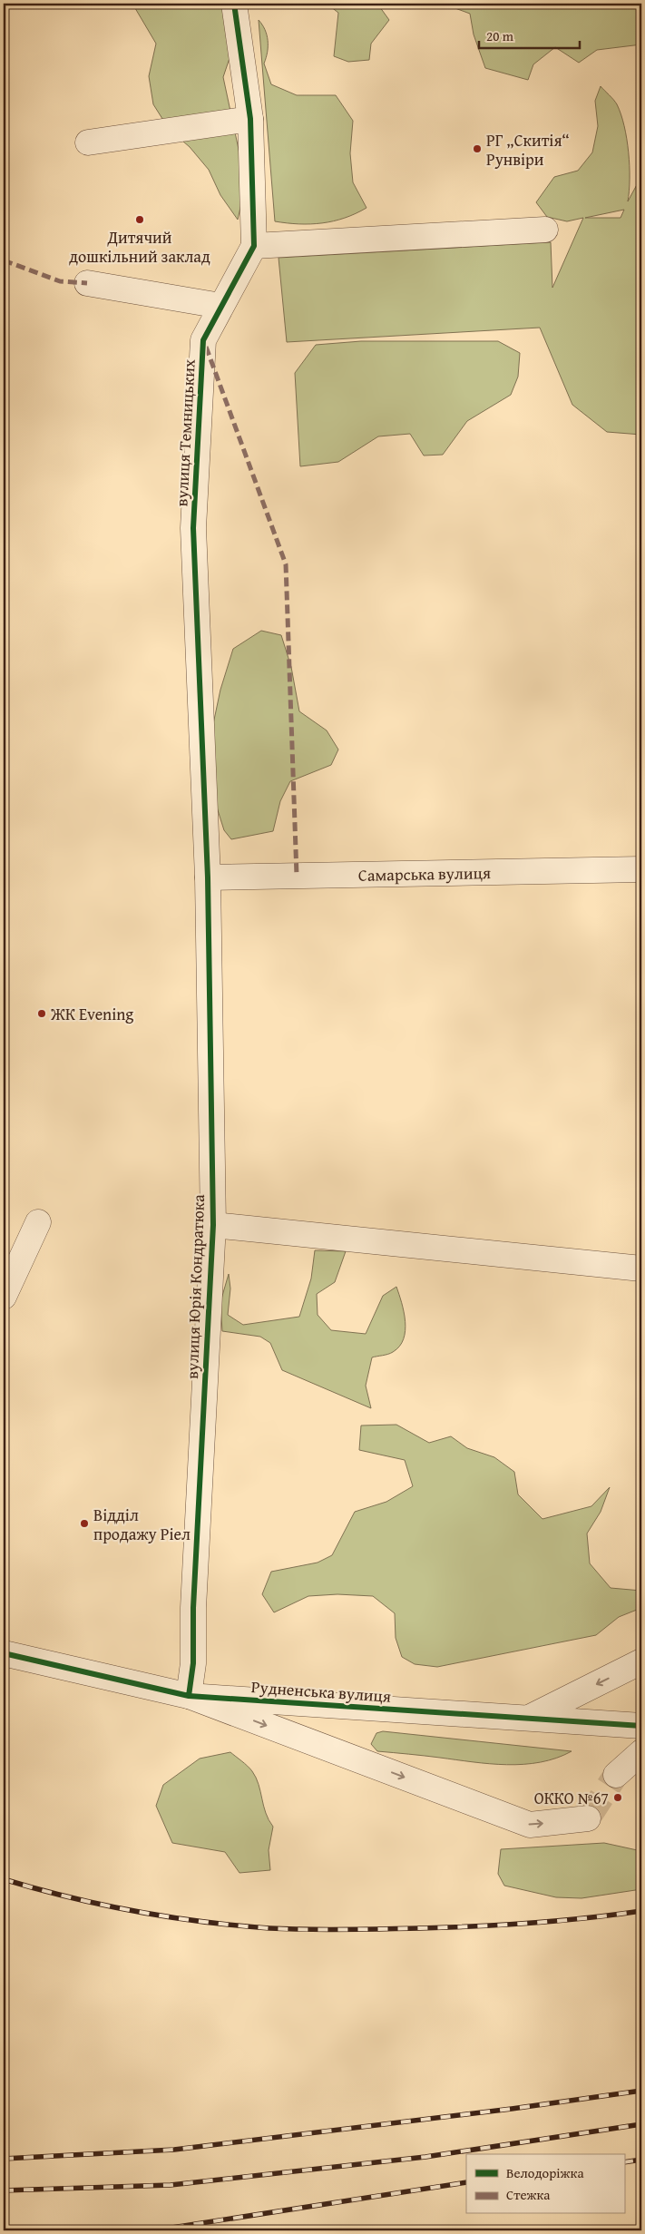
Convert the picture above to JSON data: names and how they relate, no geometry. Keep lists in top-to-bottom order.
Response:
{
  "streets": {
    "street": [
      "вулиця Темницьких",
      "Самарська вулиця",
      "вулиця Юрія Кондратюка",
      "Рудненська вулиця"
    ]
  },
  "crossings": [
    ["вулиця Темницьких", "Самарська вулиця"],
    ["вулиця Темницьких", "вулиця Юрія Кондратюка"],
    ["Самарська вулиця", "вулиця Юрія Кондратюка"],
    ["вулиця Юрія Кондратюка", "Рудненська вулиця"]
  ],
  "places": [
    "РГ „Скитія“ Рунвіри",
    "Дитячий дошкільний заклад",
    "ЖК Evening",
    "Відділ продажу Ріел",
    "ОККО №67"
  ],
  "legend": ["Велодоріжка", "Стежка"],
  "scale_bar": "20 m"
}
